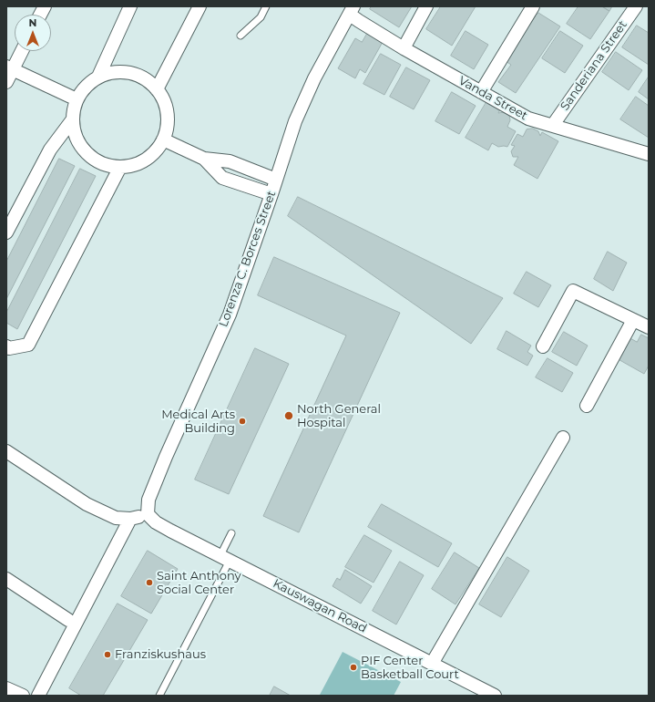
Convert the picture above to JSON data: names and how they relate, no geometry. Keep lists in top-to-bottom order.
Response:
{
  "streets": {
    "street": [
      "Sanderiana Street",
      "Vanda Street",
      "Lorenza C. Borces Street",
      "Kauswagan Road"
    ]
  },
  "crossings": [
    ["Sanderiana Street", "Vanda Street"],
    ["Vanda Street", "Lorenza C. Borces Street"],
    ["Lorenza C. Borces Street", "Kauswagan Road"]
  ],
  "places": [
    "North General Hospital",
    "Medical Arts Building",
    "Saint Anthony Social Center",
    "Franziskushaus",
    "PIF Center Basketball Court"
  ],
  "north": "top"
}
